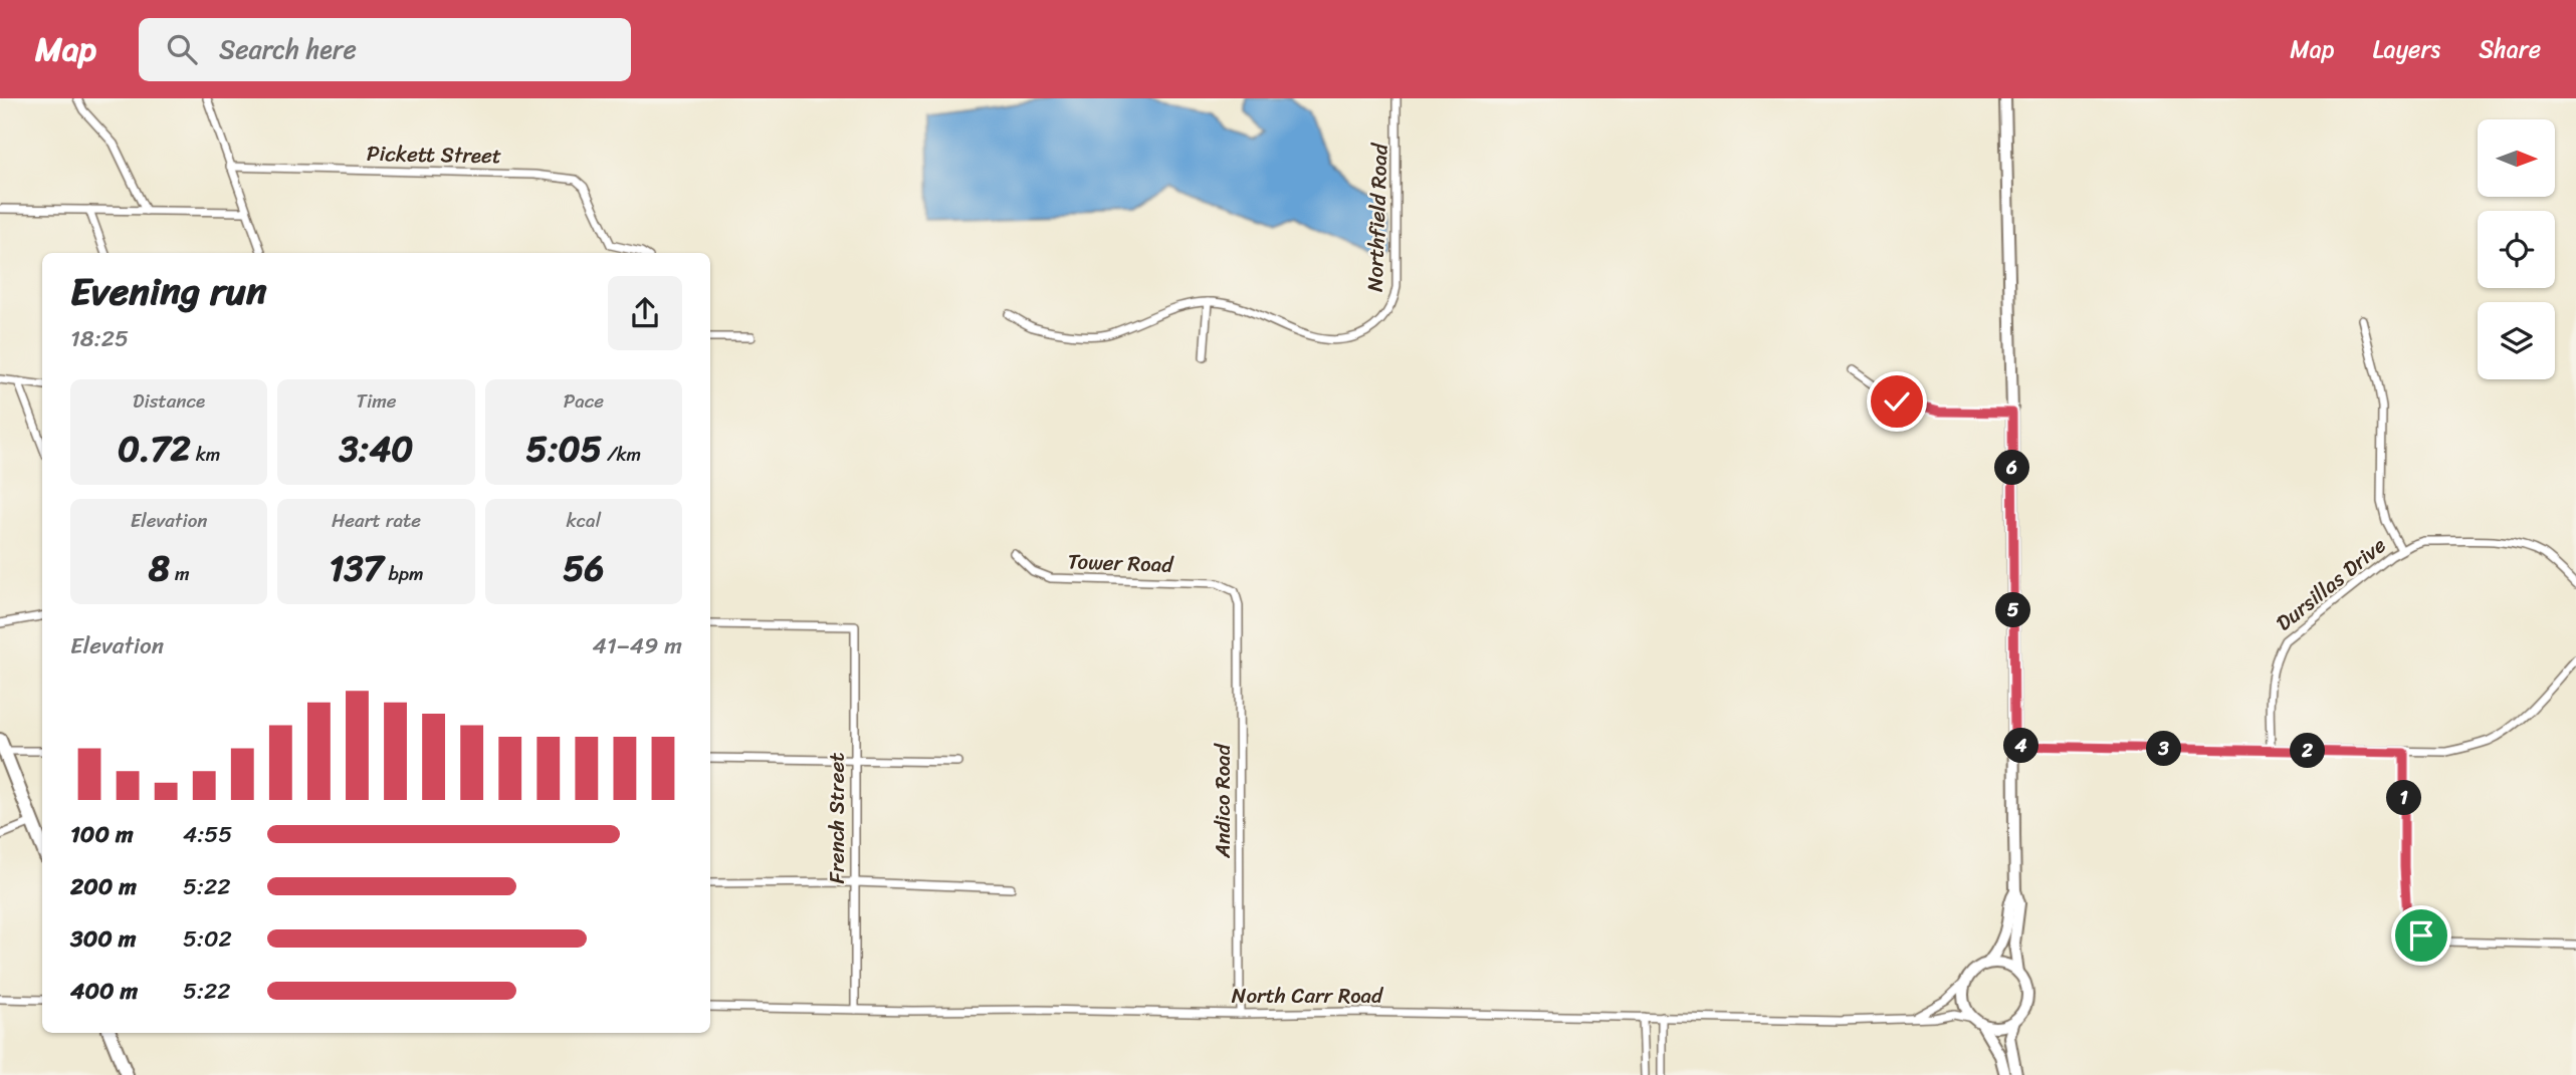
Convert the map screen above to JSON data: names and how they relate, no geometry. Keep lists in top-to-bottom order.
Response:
{
  "streets": {
    "street": [
      "Pickett Street",
      "Northfield Road",
      "Tower Road",
      "Dursillas Drive",
      "Andico Road",
      "French Street",
      "North Carr Road"
    ]
  },
  "crossings": [
    ["Tower Road", "Andico Road"],
    ["Andico Road", "North Carr Road"],
    ["French Street", "North Carr Road"]
  ],
  "north": "right",
  "page": {
    "header": "Map",
    "search": "Search here",
    "nav": ["Map", "Layers", "Share"],
    "heading": ["Evening run", "18:25"],
    "stats": [
      ["Distance", "0.72 km"],
      ["Time", "3:40"],
      ["Pace", "5:05 /km"],
      ["Elevation", "8 m"],
      ["Heart rate", "137 bpm"],
      ["kcal", "56"]
    ],
    "pins": [
      "6",
      "5",
      "4",
      "3",
      "2",
      "1"
    ],
    "chart": ["Elevation", "41–49 m"],
    "list": [
      {
        "name": "100 m",
        "note": "4:55"
      },
      {
        "name": "200 m",
        "note": "5:22"
      },
      {
        "name": "300 m",
        "note": "5:02"
      },
      {
        "name": "400 m",
        "note": "5:22"
      }
    ]
  }
}
